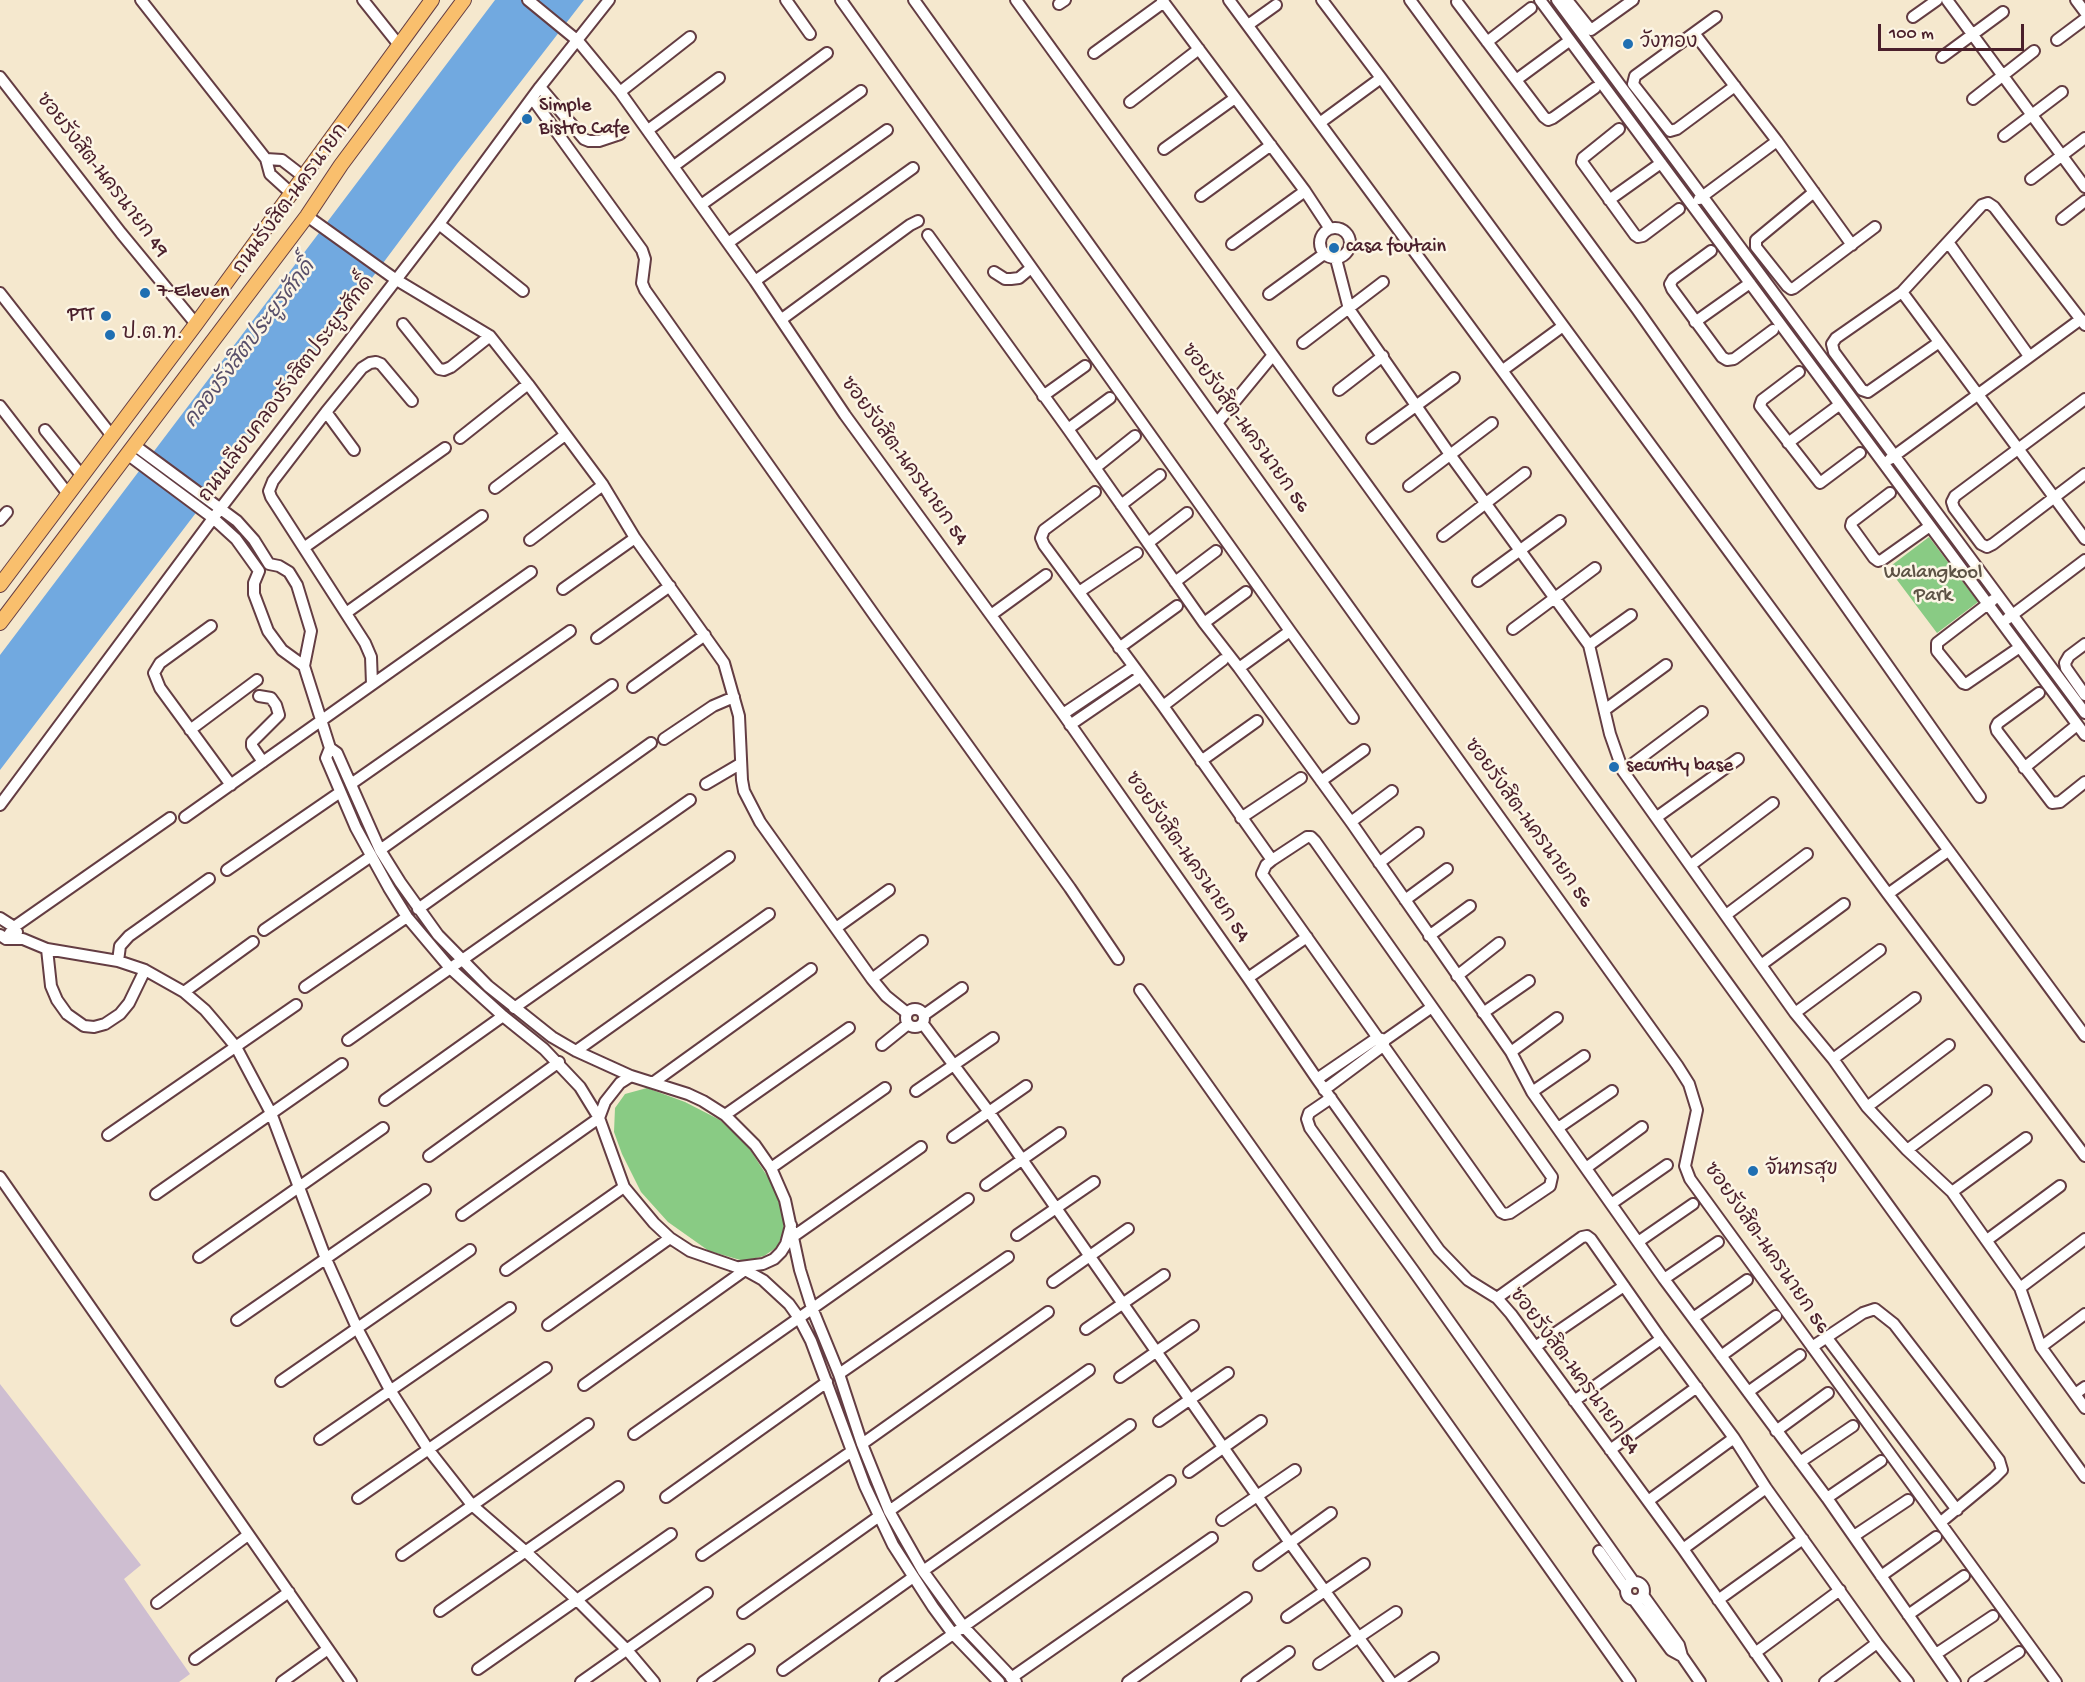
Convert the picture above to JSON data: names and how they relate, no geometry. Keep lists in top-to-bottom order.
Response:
{
  "streets": {
    "main road": ["ถนนรังสิต-นครนายก"],
    "street": [
      "ซอยรังสิต-นครนายก 49",
      "ถนนเลียบคลองรังสิตประยูรศักดิ์",
      "ซอยรังสิต-นครนายก 56",
      "ซอยรังสิต-นครนายก 54"
    ]
  },
  "crossings": [
    ["ซอยรังสิต-นครนายก 49", "ถนนรังสิต-นครนายก"],
    ["ถนนเลียบคลองรังสิตประยูรศักดิ์", "ซอยรังสิต-นครนายก 54"]
  ],
  "water": ["คลองรังสิตประยูรศักดิ์"],
  "parks": ["Walangkool Park"],
  "places": [
    "วังทอง",
    "Simple Bistro Cafe",
    "casa foutain",
    "7-Eleven",
    "PTT",
    "ป.ต.ท.",
    "security base",
    "จันทรสุข"
  ],
  "scale_bar": "100 m"
}
